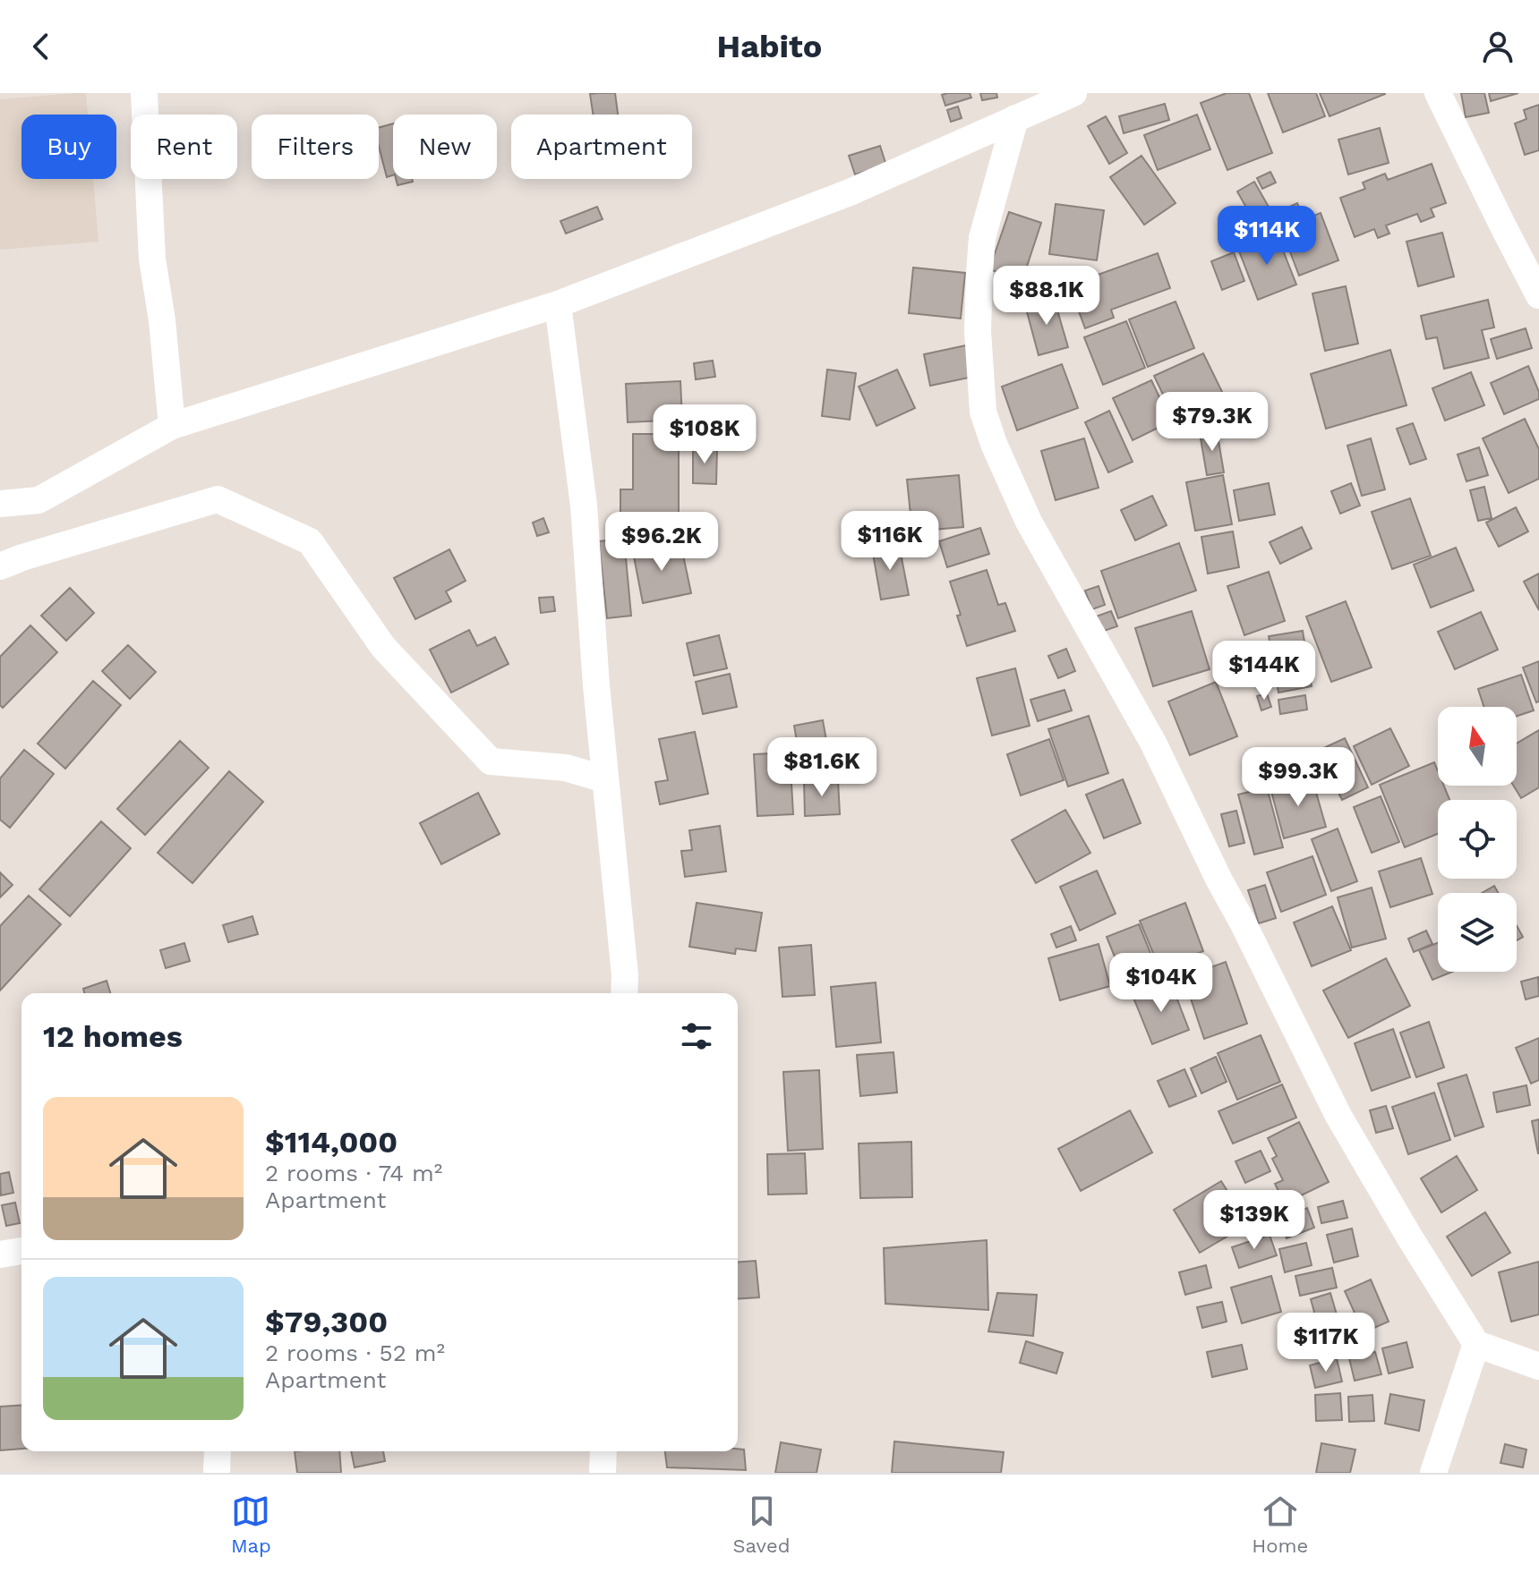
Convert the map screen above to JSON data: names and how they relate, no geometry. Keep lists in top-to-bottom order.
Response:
{
  "north": "top",
  "page": {
    "header": "Habito",
    "chip": [
      "Buy",
      "Rent",
      "Filters",
      "New",
      "Apartment"
    ],
    "price": [
      "$114K",
      "$88.1K",
      "$79.3K",
      "$108K",
      "$116K",
      "$96.2K",
      "$144K",
      "$81.6K",
      "$99.3K",
      "$104K",
      "$139K",
      "$117K"
    ],
    "heading": "12 homes",
    "list": [
      {
        "name": "$114,000",
        "note": "2 rooms · 74 m² · Apartment"
      },
      {
        "name": "$79,300",
        "note": "2 rooms · 52 m² · Apartment"
      }
    ],
    "tabs": ["Map", "Saved", "Home"]
  }
}
